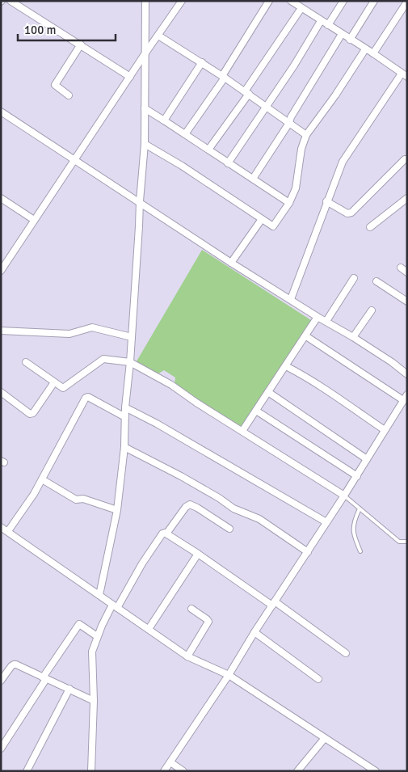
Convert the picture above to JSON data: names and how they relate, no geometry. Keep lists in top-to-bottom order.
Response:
{
  "scale_bar": "100 m"
}
